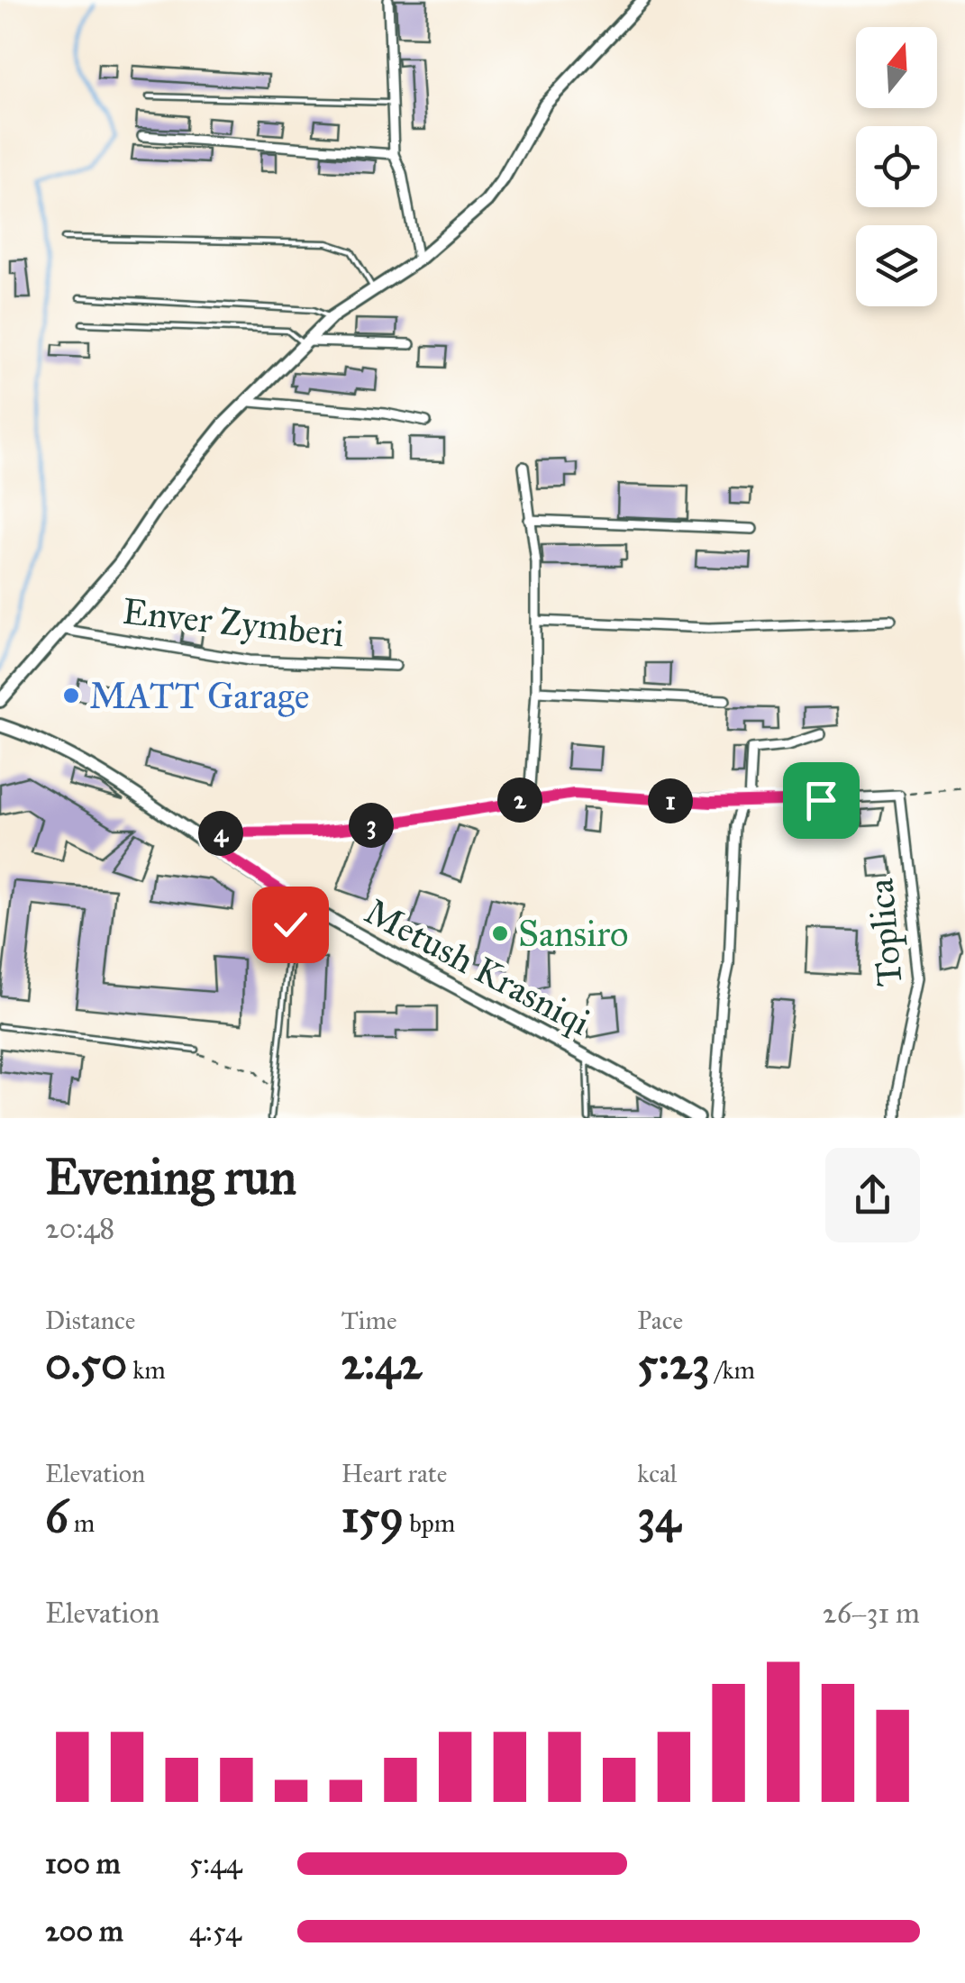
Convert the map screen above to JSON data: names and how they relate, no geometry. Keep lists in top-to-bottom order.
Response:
{
  "streets": {
    "street": ["Enver Zymberi", "Toplica", "Metush Krasniqi"]
  },
  "places": ["MATT Garage", "Sansiro"],
  "north": "top",
  "page": {
    "pins": [
      "2",
      "1",
      "3",
      "4"
    ],
    "heading": ["Evening run", "20:48"],
    "stats": [
      ["Distance", "0.50 km"],
      ["Time", "2:42"],
      ["Pace", "5:23 /km"],
      ["Elevation", "6 m"],
      ["Heart rate", "159 bpm"],
      ["kcal", "34"]
    ],
    "chart": ["Elevation", "26–31 m"],
    "list": [
      {
        "name": "100 m",
        "note": "5:44"
      },
      {
        "name": "200 m",
        "note": "4:54"
      }
    ]
  }
}
